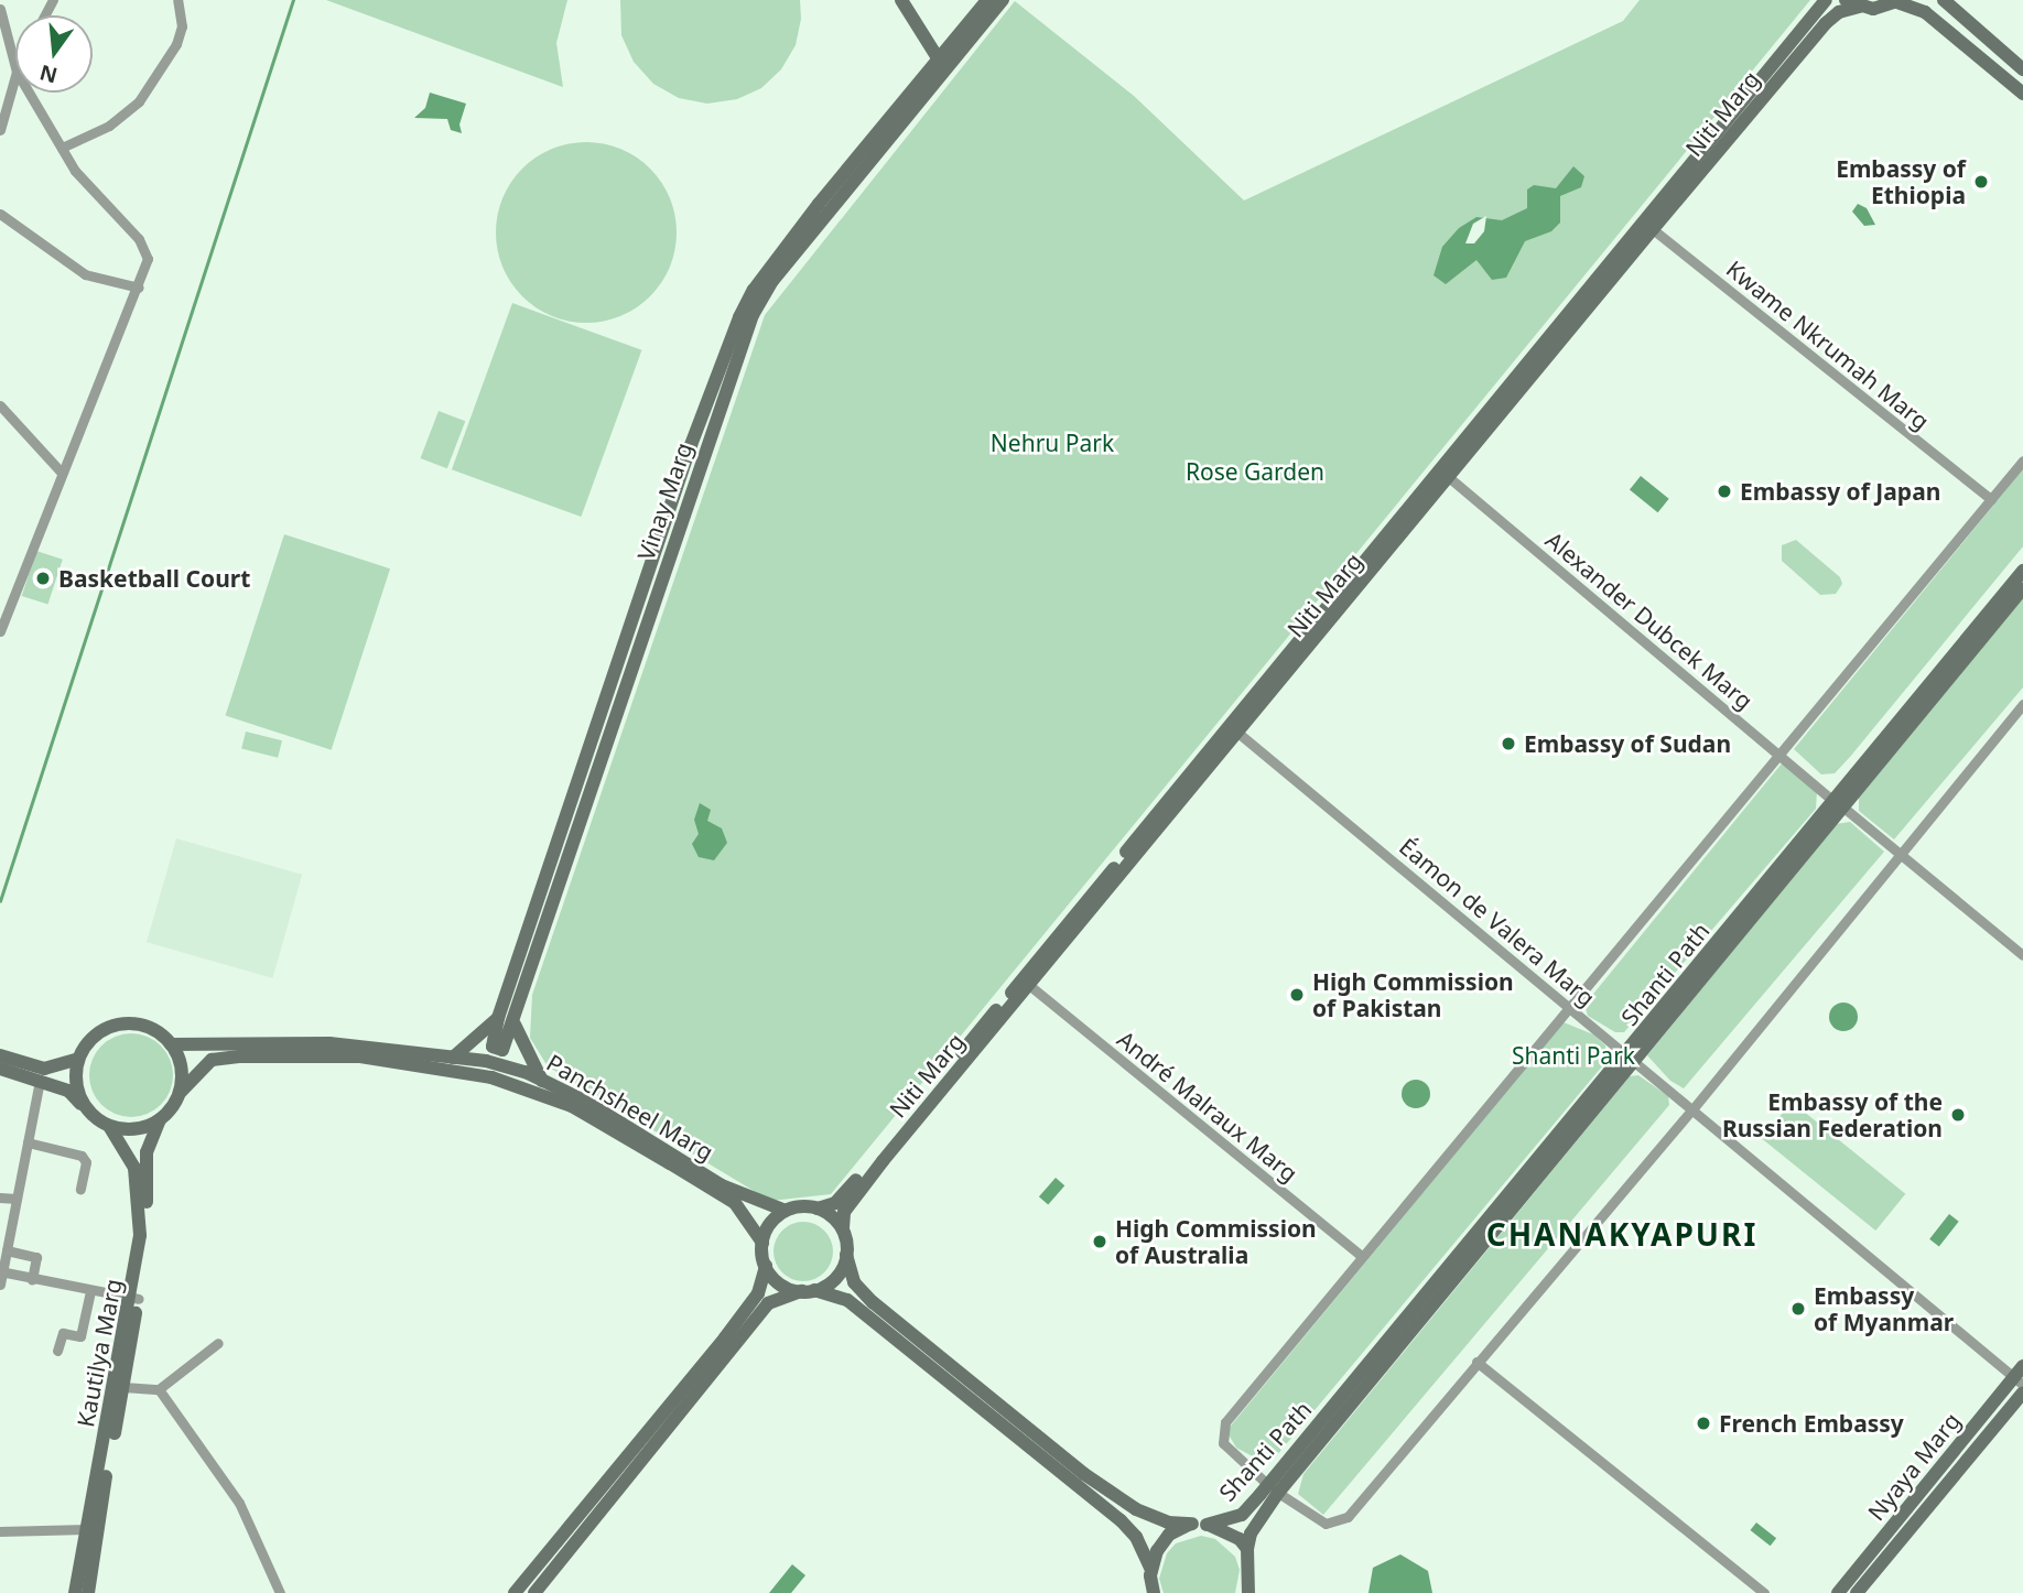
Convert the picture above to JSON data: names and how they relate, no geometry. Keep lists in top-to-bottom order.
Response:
{
  "streets": {
    "main road": [
      "Niti Marg",
      "Vinay Marg",
      "Shanti Path",
      "Panchsheel Marg",
      "Kautilya Marg",
      "Nyaya Marg"
    ],
    "street": [
      "Kwame Nkrumah Marg",
      "Alexander Dubcek Marg",
      "Éamon de Valera Marg",
      "André Malraux Marg"
    ]
  },
  "crossings": [
    ["Niti Marg", "Kwame Nkrumah Marg"],
    ["Niti Marg", "Alexander Dubcek Marg"],
    ["Niti Marg", "Éamon de Valera Marg"],
    ["Niti Marg", "André Malraux Marg"],
    ["Niti Marg", "Panchsheel Marg"],
    ["Alexander Dubcek Marg", "Shanti Path"],
    ["Éamon de Valera Marg", "Shanti Path"],
    ["Éamon de Valera Marg", "Nyaya Marg"],
    ["Panchsheel Marg", "Kautilya Marg"]
  ],
  "districts": ["CHANAKYAPURI"],
  "parks": ["Nehru Park", "Rose Garden", "Shanti Park"],
  "places": [
    "Embassy of Ethiopia",
    "Embassy of Japan",
    "Basketball Court",
    "Embassy of Sudan",
    "High Commission of Pakistan",
    "Embassy of the Russian Federation",
    "High Commission of Australia",
    "Embassy of Myanmar",
    "French Embassy"
  ],
  "north": "bottom"
}
